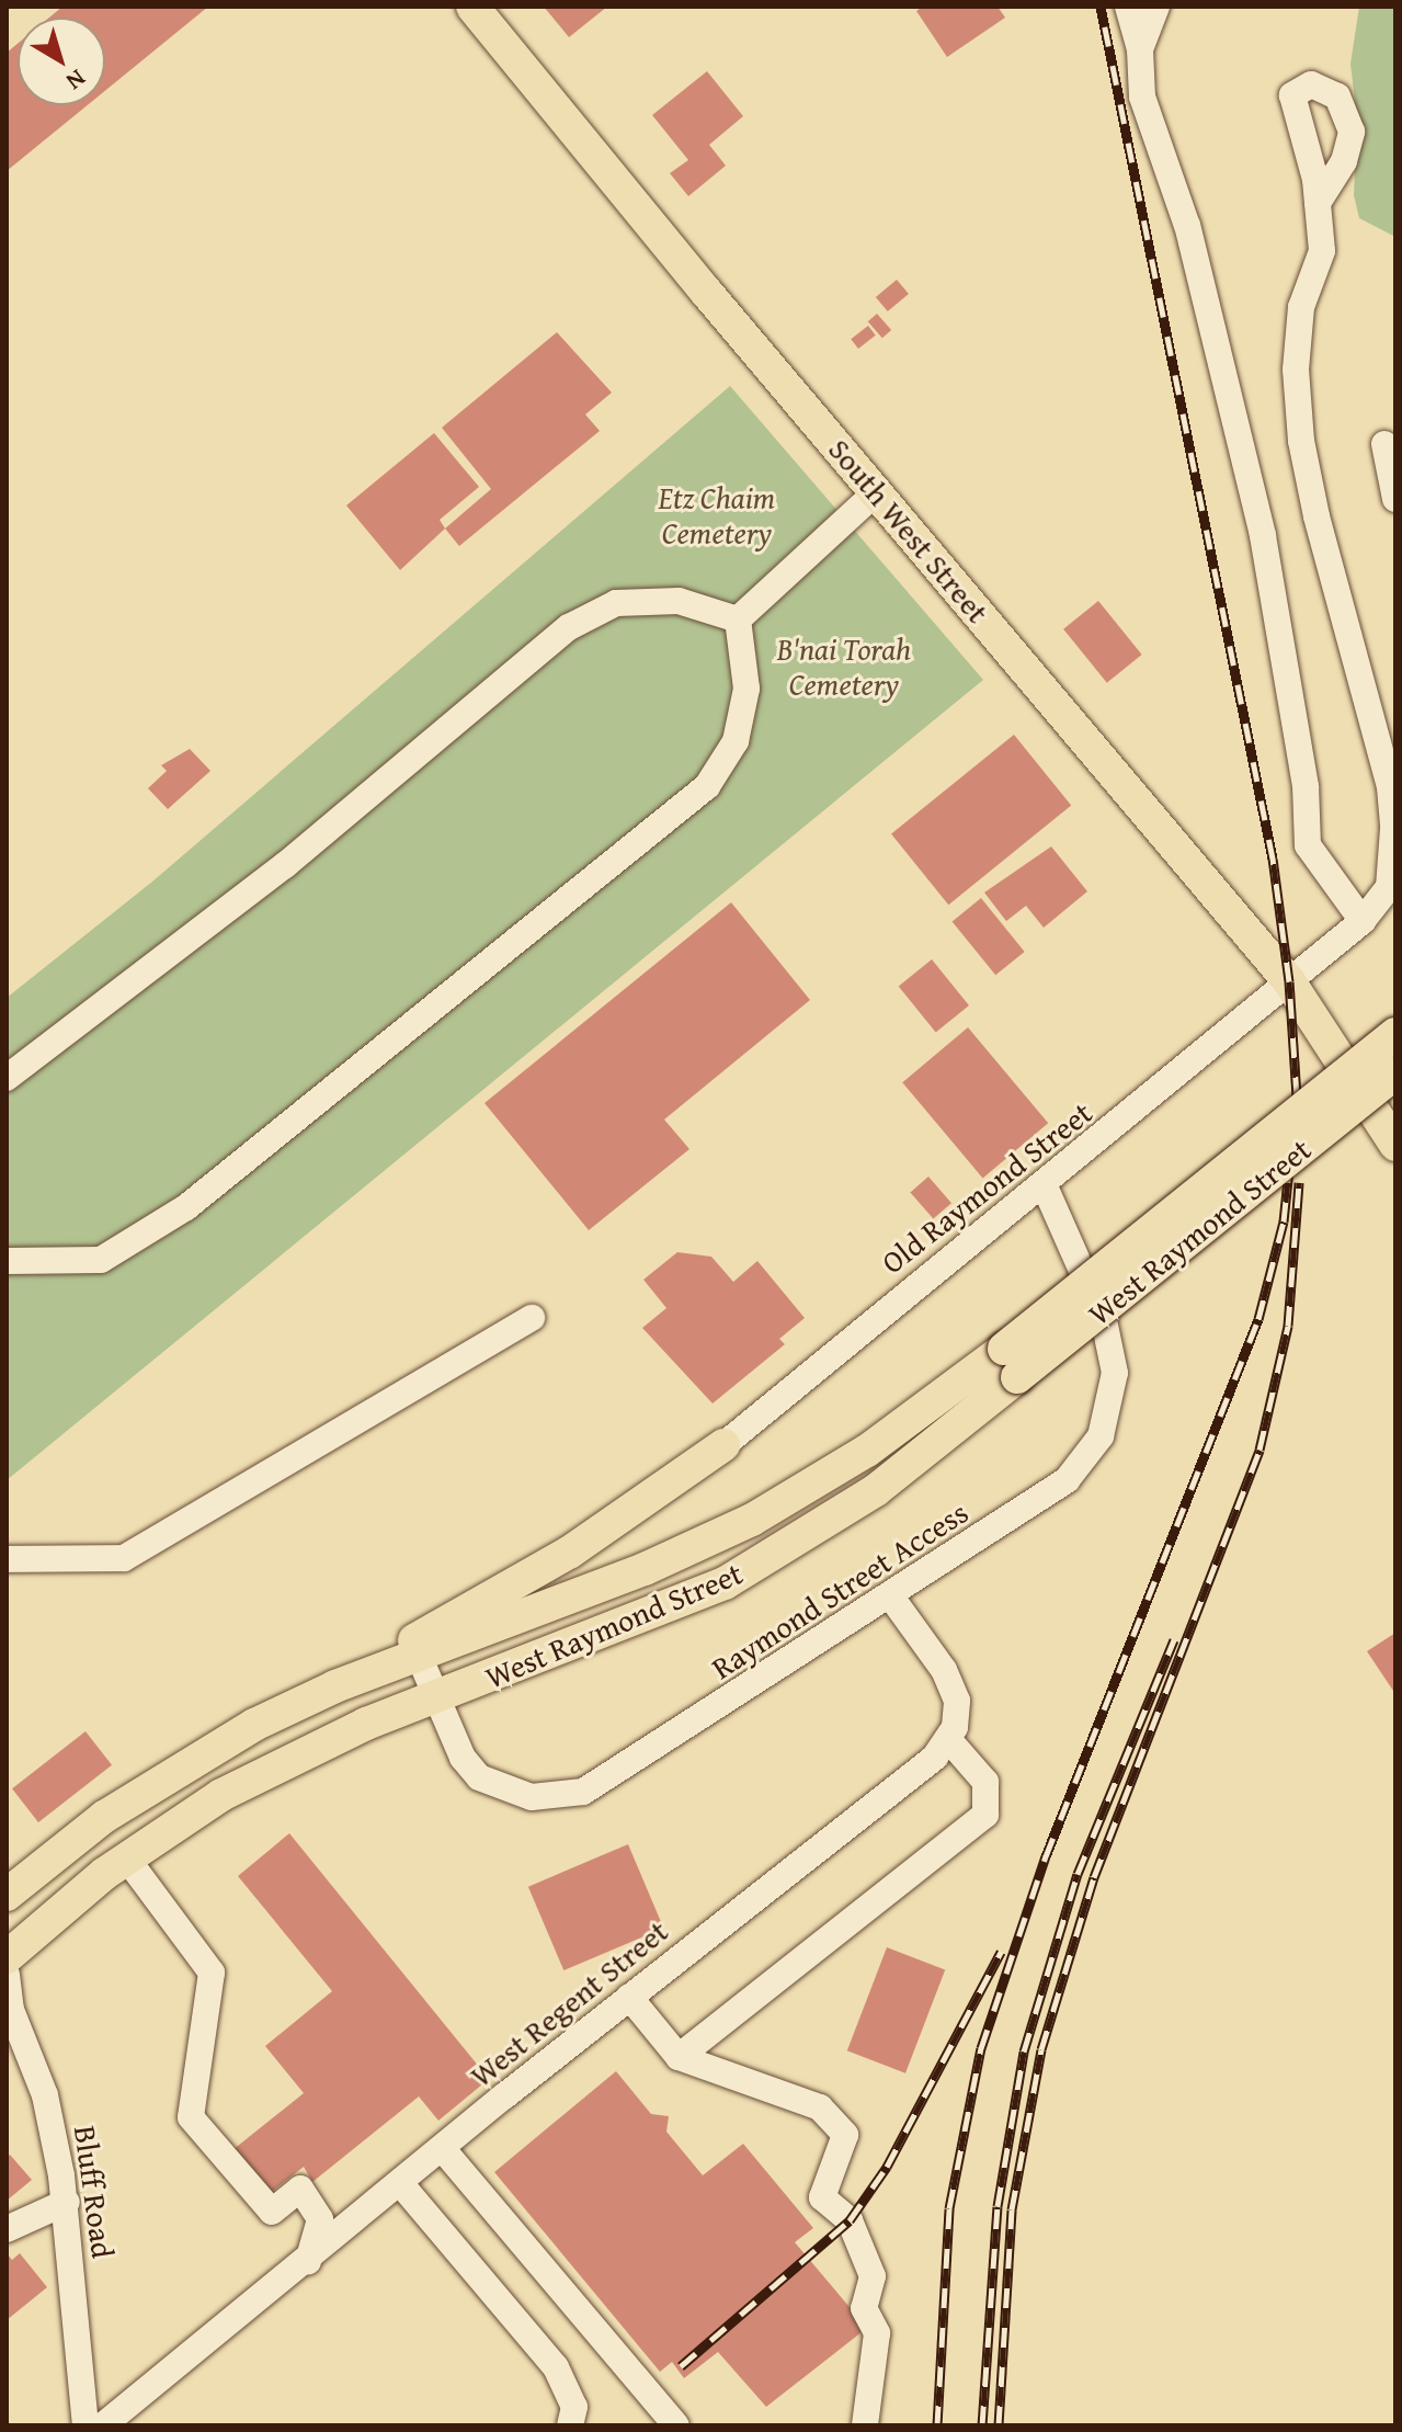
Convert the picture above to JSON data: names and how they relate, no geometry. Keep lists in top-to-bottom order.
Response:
{
  "streets": {
    "main road": ["South West Street", "West Raymond Street"],
    "street": [
      "Old Raymond Street",
      "Raymond Street Access",
      "West Regent Street",
      "Bluff Road"
    ]
  },
  "crossings": [
    ["South West Street", "Old Raymond Street"],
    ["Old Raymond Street", "Raymond Street Access"],
    ["West Raymond Street", "Raymond Street Access"]
  ],
  "parks": ["Etz Chaim Cemetery", "B'nai Torah Cemetery"],
  "north": "bottom right"
}
